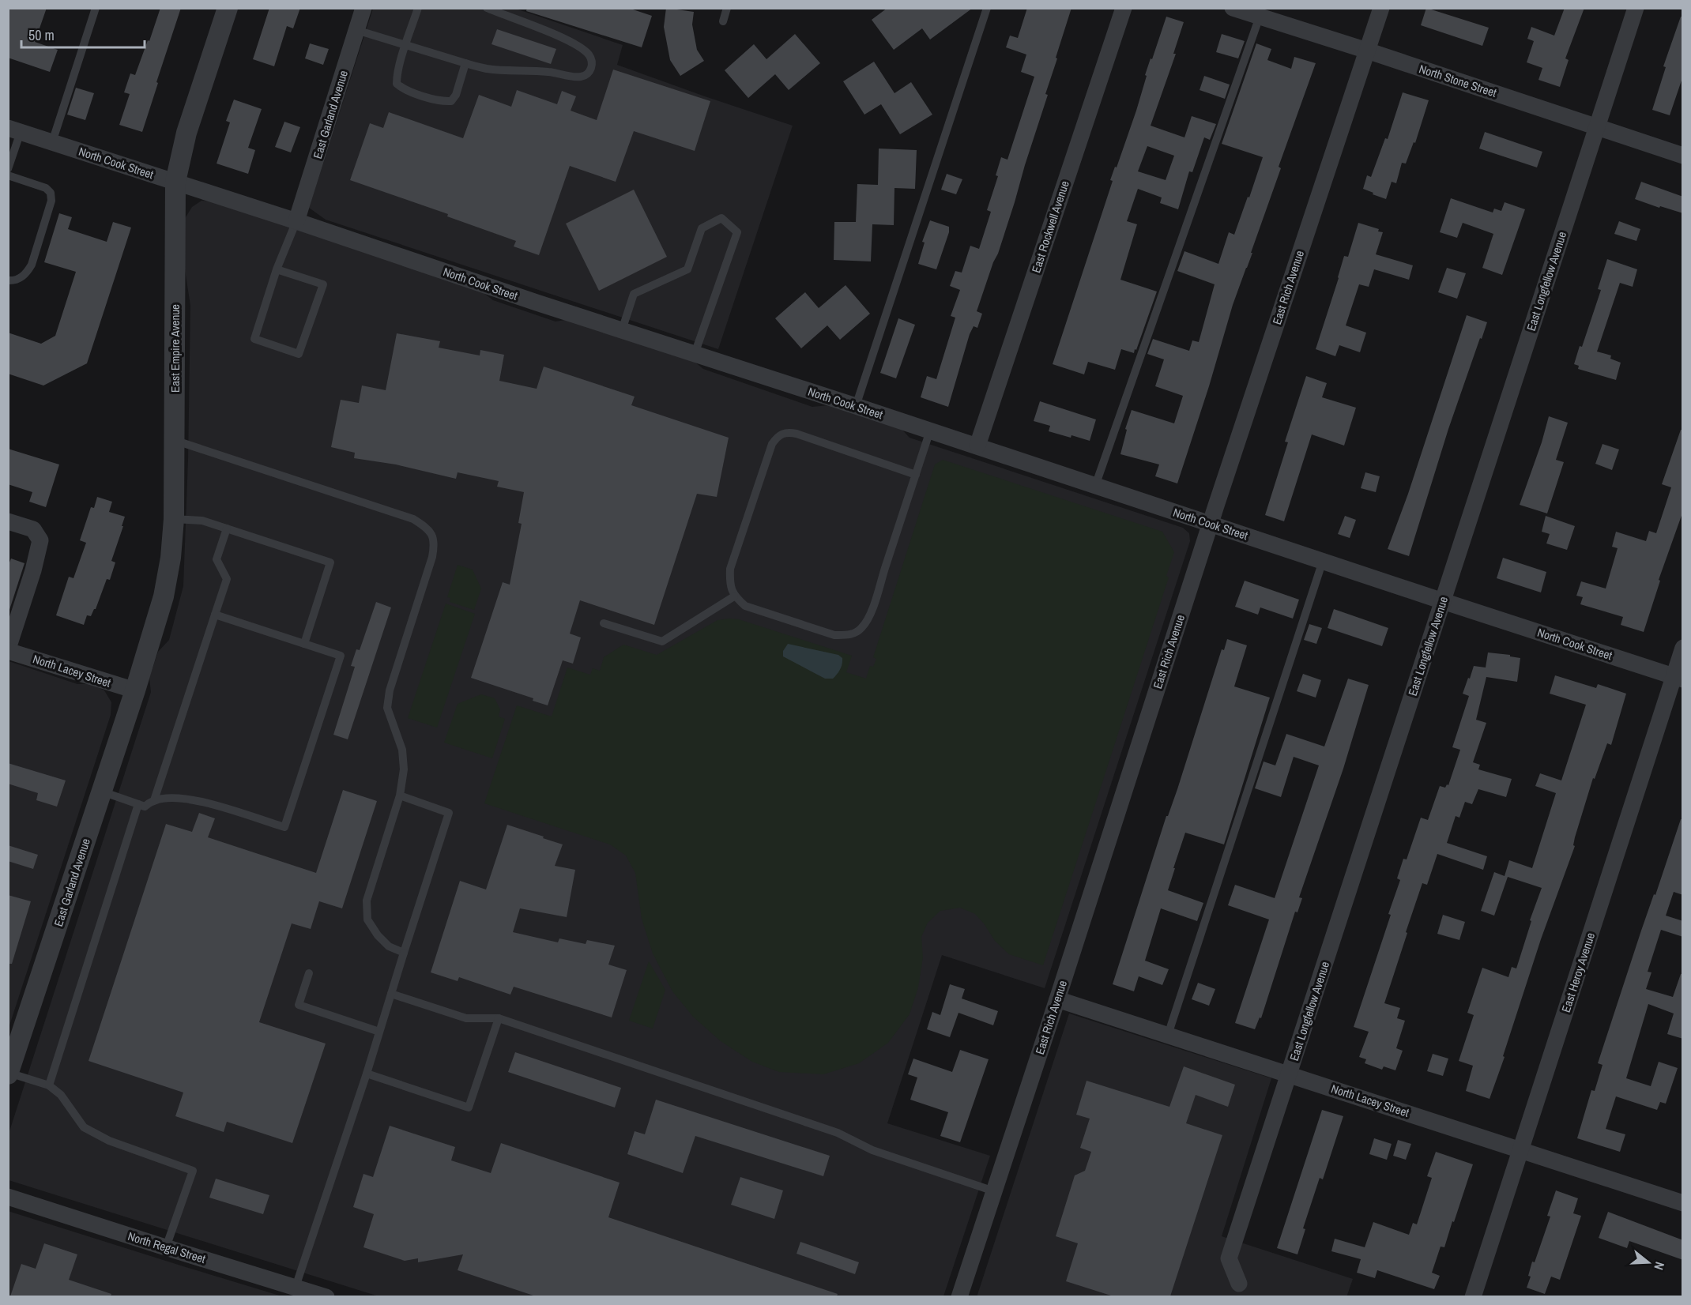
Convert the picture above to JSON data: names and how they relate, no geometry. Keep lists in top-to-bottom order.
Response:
{
  "streets": {
    "street": [
      "North Stone Street",
      "East Garland Avenue",
      "North Cook Street",
      "East Rockwell Avenue",
      "East Longfellow Avenue",
      "East Rich Avenue",
      "East Empire Avenue",
      "North Lacey Street",
      "East Heroy Avenue",
      "North Regal Street"
    ]
  },
  "crossings": [
    ["North Stone Street", "East Longfellow Avenue"],
    ["North Stone Street", "East Rich Avenue"],
    ["East Garland Avenue", "North Cook Street"],
    ["East Garland Avenue", "East Empire Avenue"],
    ["East Garland Avenue", "North Lacey Street"],
    ["North Cook Street", "East Rockwell Avenue"],
    ["North Cook Street", "East Longfellow Avenue"],
    ["North Cook Street", "East Rich Avenue"],
    ["North Cook Street", "East Empire Avenue"],
    ["North Cook Street", "East Heroy Avenue"],
    ["East Longfellow Avenue", "North Lacey Street"],
    ["East Rich Avenue", "North Lacey Street"],
    ["East Empire Avenue", "North Lacey Street"],
    ["North Lacey Street", "East Heroy Avenue"]
  ],
  "scale_bar": "50 m",
  "north": "right"
}
